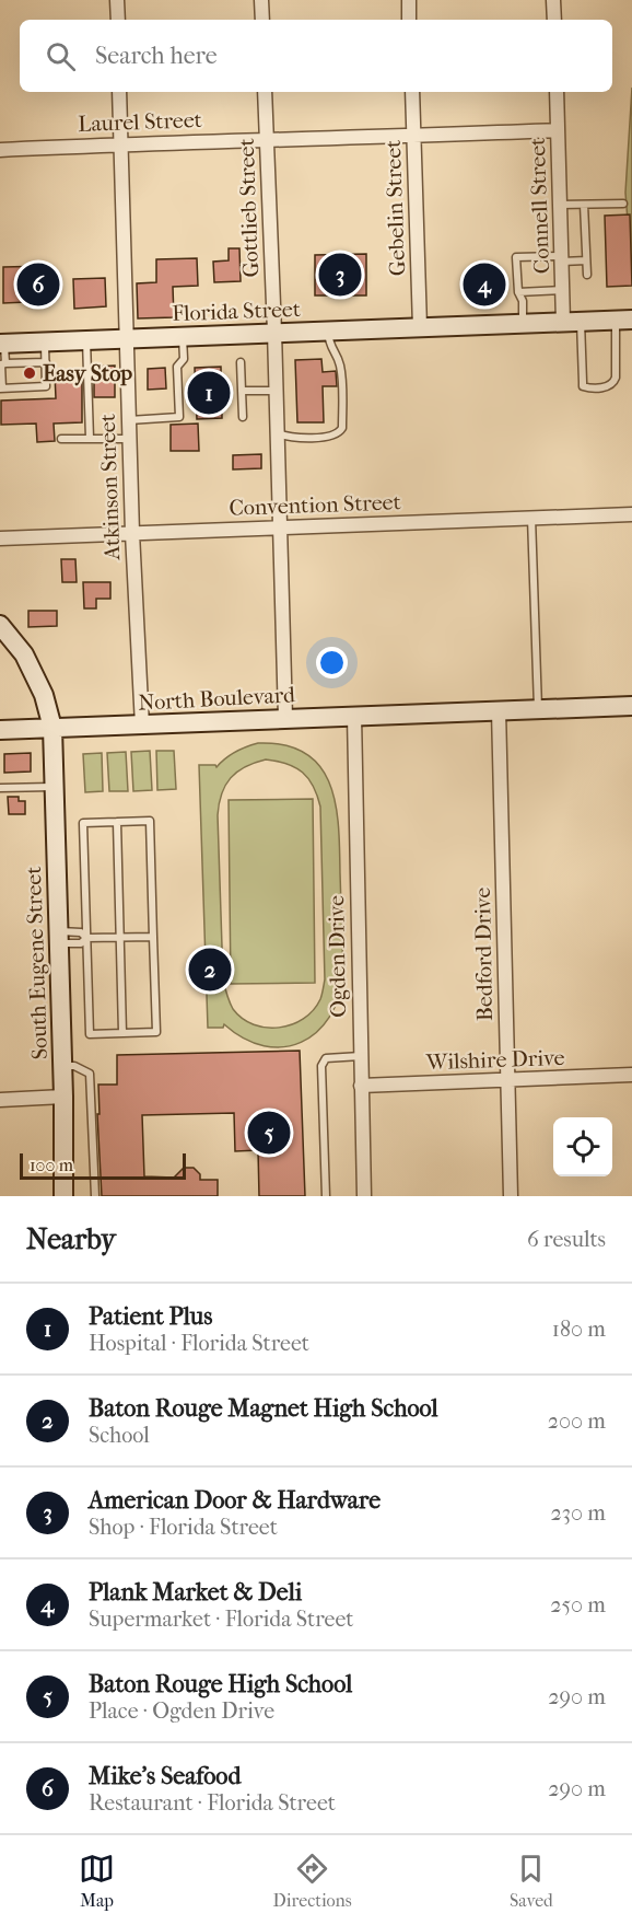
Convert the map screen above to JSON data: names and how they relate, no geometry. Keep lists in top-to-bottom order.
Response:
{
  "streets": {
    "street": [
      "Laurel Street",
      "Connell Street",
      "Gottlieb Street",
      "Gebelin Street",
      "Florida Street",
      "Atkinson Street",
      "Convention Street",
      "North Boulevard",
      "Bedford Drive",
      "Ogden Drive",
      "South Eugene Street",
      "Wilshire Drive"
    ]
  },
  "crossings": [
    ["Laurel Street", "Connell Street"],
    ["Laurel Street", "Gottlieb Street"],
    ["Laurel Street", "Gebelin Street"],
    ["Laurel Street", "Atkinson Street"],
    ["Connell Street", "Florida Street"],
    ["Gottlieb Street", "Florida Street"],
    ["Gottlieb Street", "Convention Street"],
    ["Gottlieb Street", "North Boulevard"],
    ["Gebelin Street", "Florida Street"],
    ["Florida Street", "Atkinson Street"],
    ["Atkinson Street", "Convention Street"],
    ["Atkinson Street", "North Boulevard"],
    ["North Boulevard", "Bedford Drive"],
    ["North Boulevard", "Ogden Drive"],
    ["North Boulevard", "South Eugene Street"],
    ["Bedford Drive", "Wilshire Drive"],
    ["Ogden Drive", "Wilshire Drive"]
  ],
  "places": ["Easy Stop"],
  "scale_bar": "100 m",
  "page": {
    "search": "Search here",
    "pins": [
      "3",
      "4",
      "6",
      "1",
      "2",
      "5"
    ],
    "scale": "100 m",
    "heading": ["Nearby", "6 results"],
    "list": [
      {
        "mark": "1",
        "name": "Patient Plus",
        "note": "Hospital · Florida Street",
        "value": "180 m"
      },
      {
        "mark": "2",
        "name": "Baton Rouge Magnet High School",
        "note": "School",
        "value": "200 m"
      },
      {
        "mark": "3",
        "name": "American Door & Hardware",
        "note": "Shop · Florida Street",
        "value": "230 m"
      },
      {
        "mark": "4",
        "name": "Plank Market & Deli",
        "note": "Supermarket · Florida Street",
        "value": "250 m"
      },
      {
        "mark": "5",
        "name": "Baton Rouge High School",
        "note": "Place · Ogden Drive",
        "value": "290 m"
      },
      {
        "mark": "6",
        "name": "Mike's Seafood",
        "note": "Restaurant · Florida Street",
        "value": "290 m"
      }
    ],
    "nav": ["Map", "Directions", "Saved"]
  }
}
